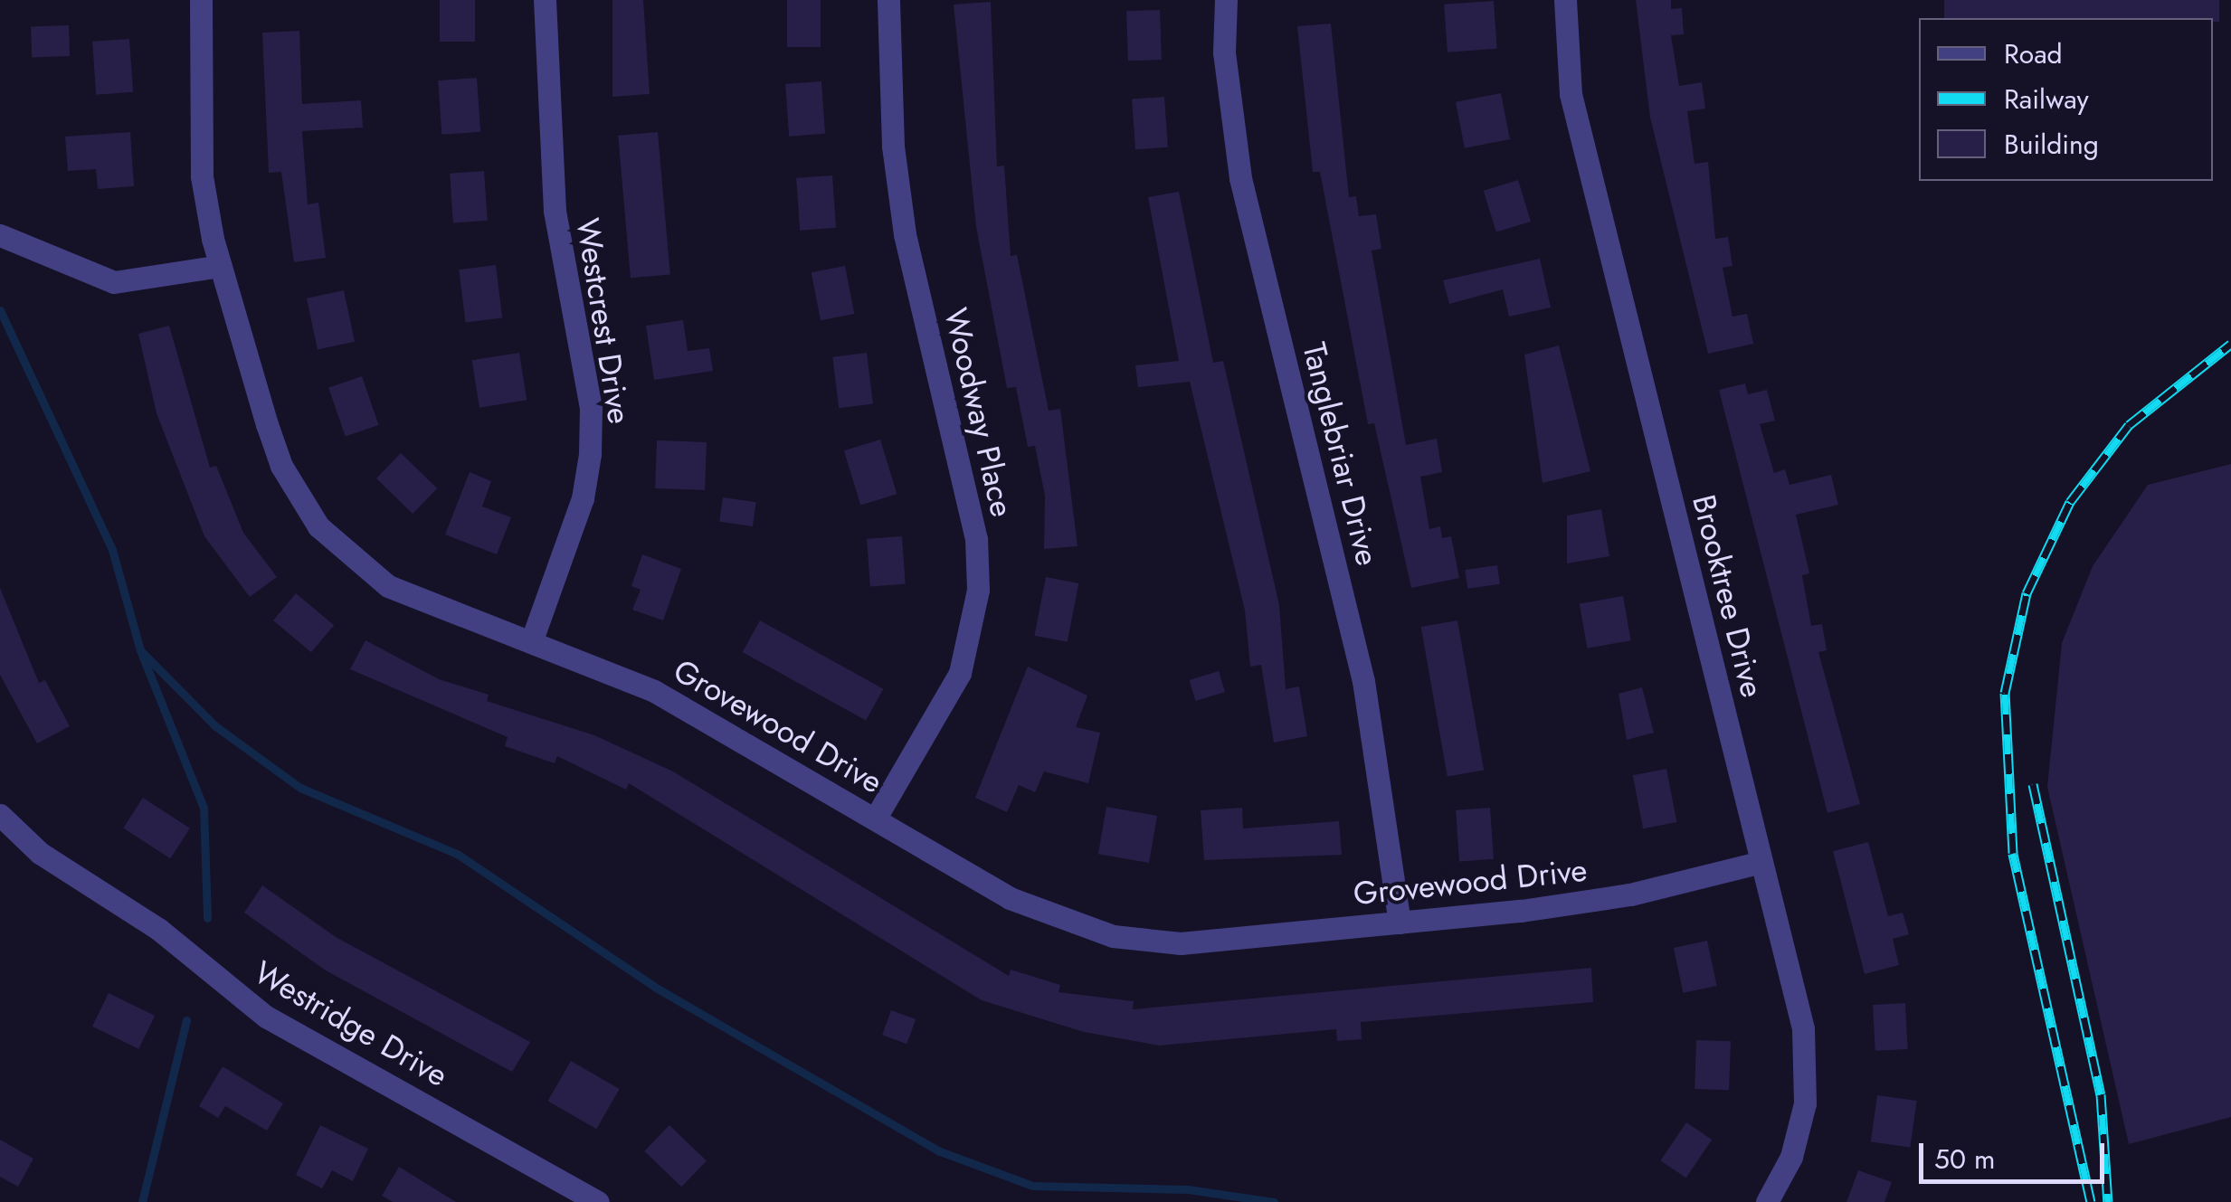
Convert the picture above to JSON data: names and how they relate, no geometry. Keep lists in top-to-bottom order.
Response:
{
  "streets": {
    "street": [
      "Westcrest Drive",
      "Woodway Place",
      "Tanglebriar Drive",
      "Brooktree Drive",
      "Grovewood Drive",
      "Westridge Drive"
    ]
  },
  "crossings": [
    ["Westcrest Drive", "Grovewood Drive"],
    ["Woodway Place", "Grovewood Drive"],
    ["Tanglebriar Drive", "Grovewood Drive"],
    ["Brooktree Drive", "Grovewood Drive"]
  ],
  "legend": ["Road", "Railway", "Building"],
  "scale_bar": "50 m"
}
